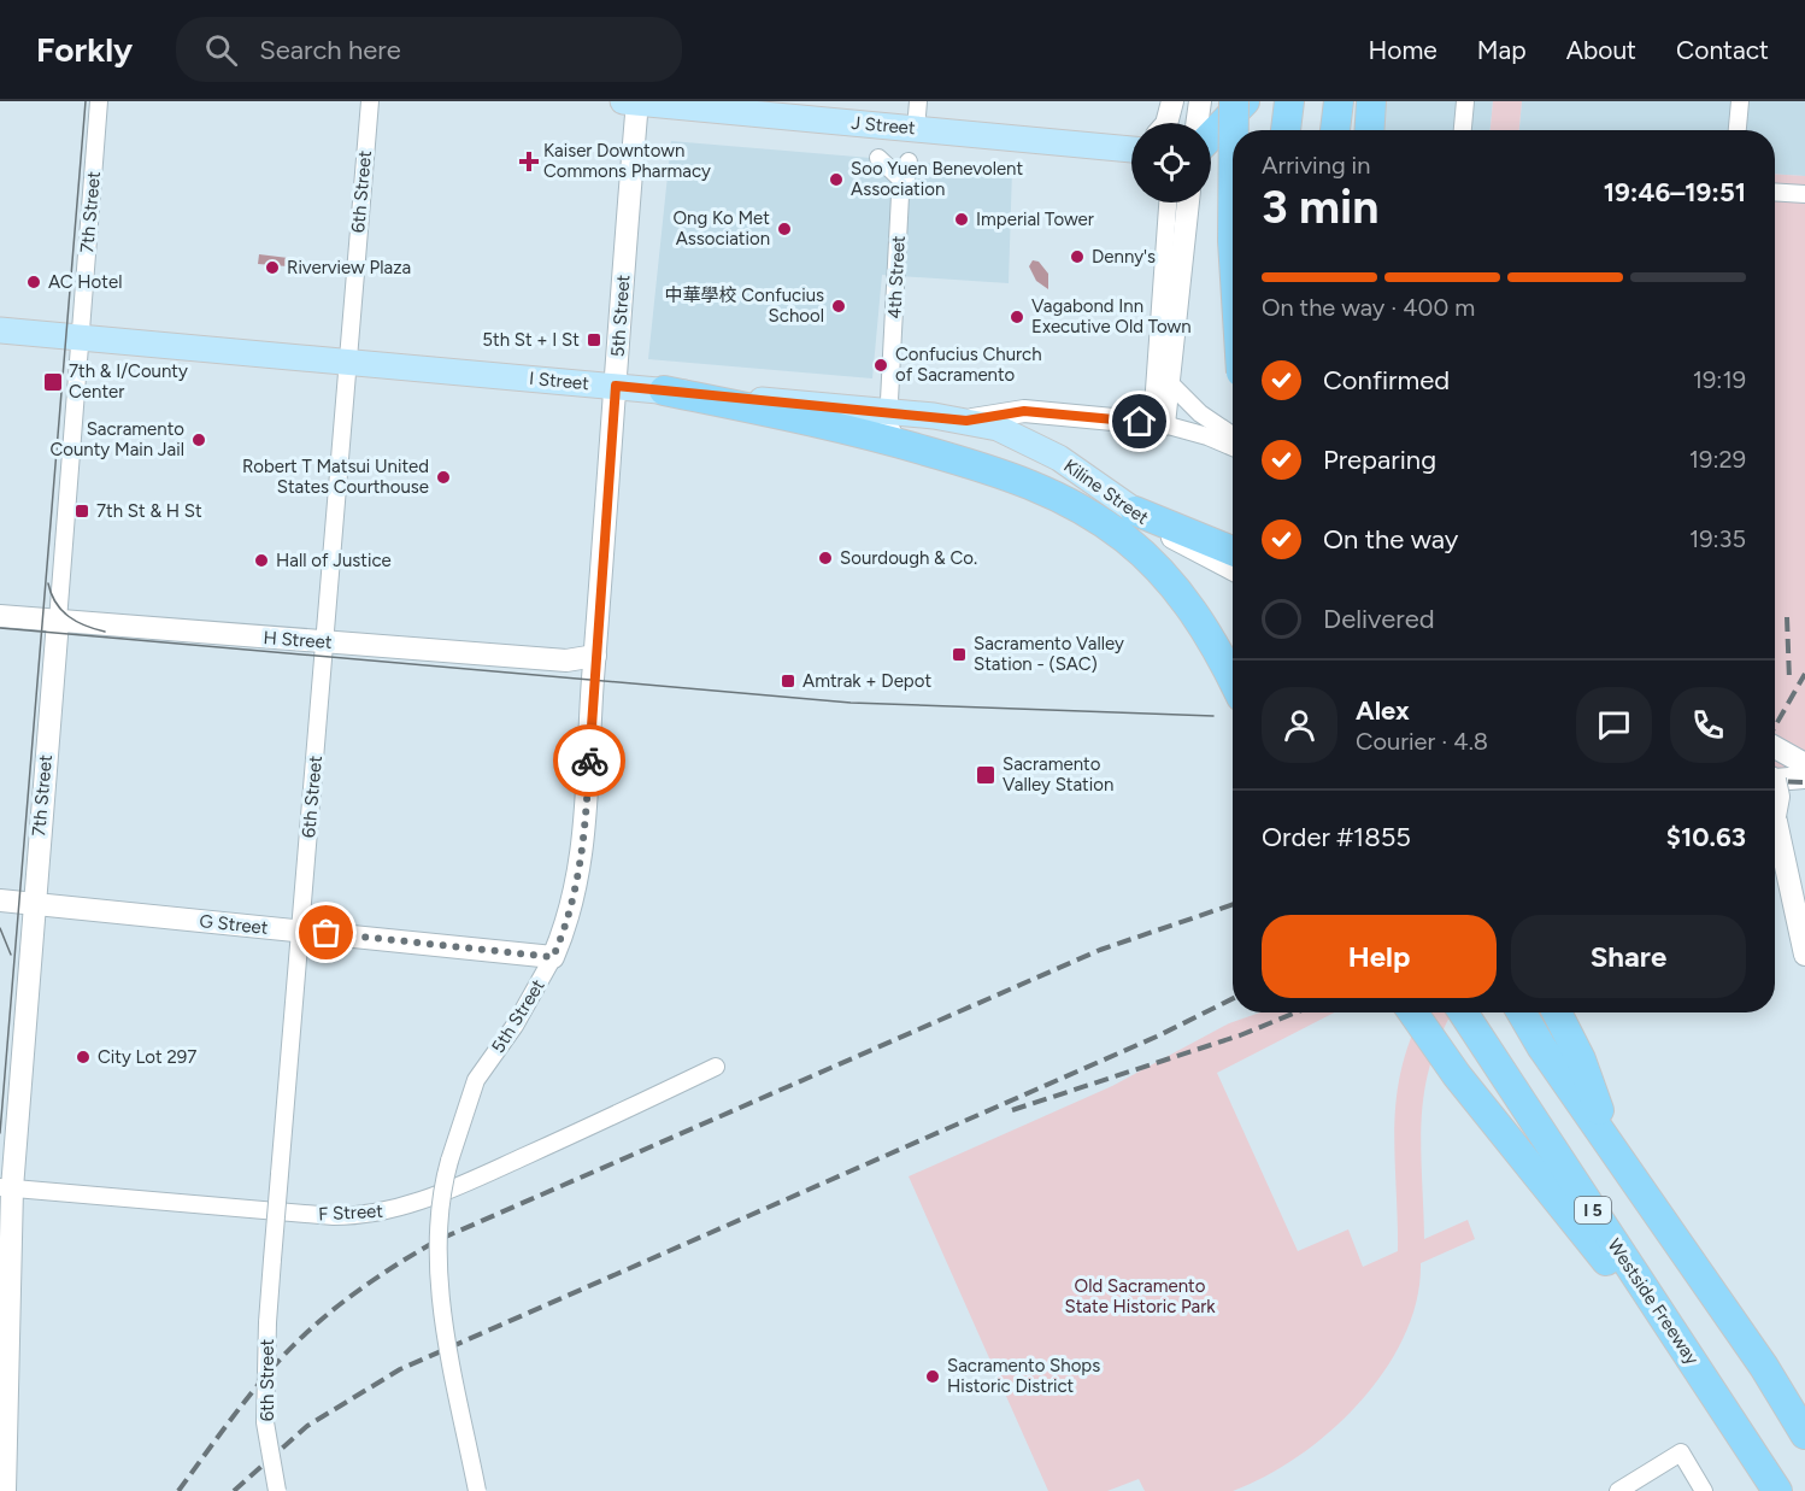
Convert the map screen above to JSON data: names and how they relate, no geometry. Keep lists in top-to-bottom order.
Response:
{
  "streets": {
    "highway": ["I 5", "Westside Freeway"],
    "main road": [
      "J Street",
      "7th Street",
      "5th Street",
      "I Street",
      "Kiline Street",
      "H Street",
      "G Street"
    ],
    "street": ["6th Street", "4th Street", "F Street"]
  },
  "crossings": [
    ["J Street", "5th Street"],
    ["6th Street", "I Street"],
    ["6th Street", "H Street"],
    ["6th Street", "G Street"],
    ["7th Street", "I Street"],
    ["7th Street", "H Street"],
    ["7th Street", "G Street"],
    ["7th Street", "F Street"],
    ["4th Street", "I Street"],
    ["5th Street", "I Street"],
    ["5th Street", "H Street"],
    ["5th Street", "G Street"],
    ["I Street", "Kiline Street"]
  ],
  "parks": ["Old Sacramento State Historic Park"],
  "places": {
    "health": ["Kaiser Downtown Commons Pharmacy"],
    "other": [
      "Soo Yuen Benevolent Association",
      "Imperial Tower",
      "Ong Ko Met Association",
      "Denny's",
      "Riverview Plaza",
      "AC Hotel",
      "中華學校 Confucius School",
      "Vagabond Inn Executive Old Town",
      "Confucius Church of Sacramento",
      "Sacramento County Main Jail",
      "Robert T Matsui United States Courthouse",
      "Sourdough & Co.",
      "Hall of Justice",
      "City Lot 297",
      "Sacramento Shops Historic District"
    ],
    "transit": [
      "5th St + I St",
      "7th & I/County Center",
      "7th St & H St",
      "Sacramento Valley Station - (SAC)",
      "Amtrak + Depot",
      "Sacramento Valley Station"
    ]
  },
  "page": {
    "header": "Forkly",
    "search": "Search here",
    "nav": [
      "Home",
      "Map",
      "About",
      "Contact"
    ],
    "heading": ["3 min", "Arriving in", "19:46–19:51"],
    "panel": [
      "Alex",
      "Courier · 4.8",
      "Order #1855",
      "$10.63"
    ],
    "bar": "On the way · 400 m",
    "list": [
      ["Confirmed", "19:19"],
      ["Preparing", "19:29"],
      ["On the way", "19:35"],
      "Delivered"
    ],
    "buttons": ["Help", "Share"]
  }
}
